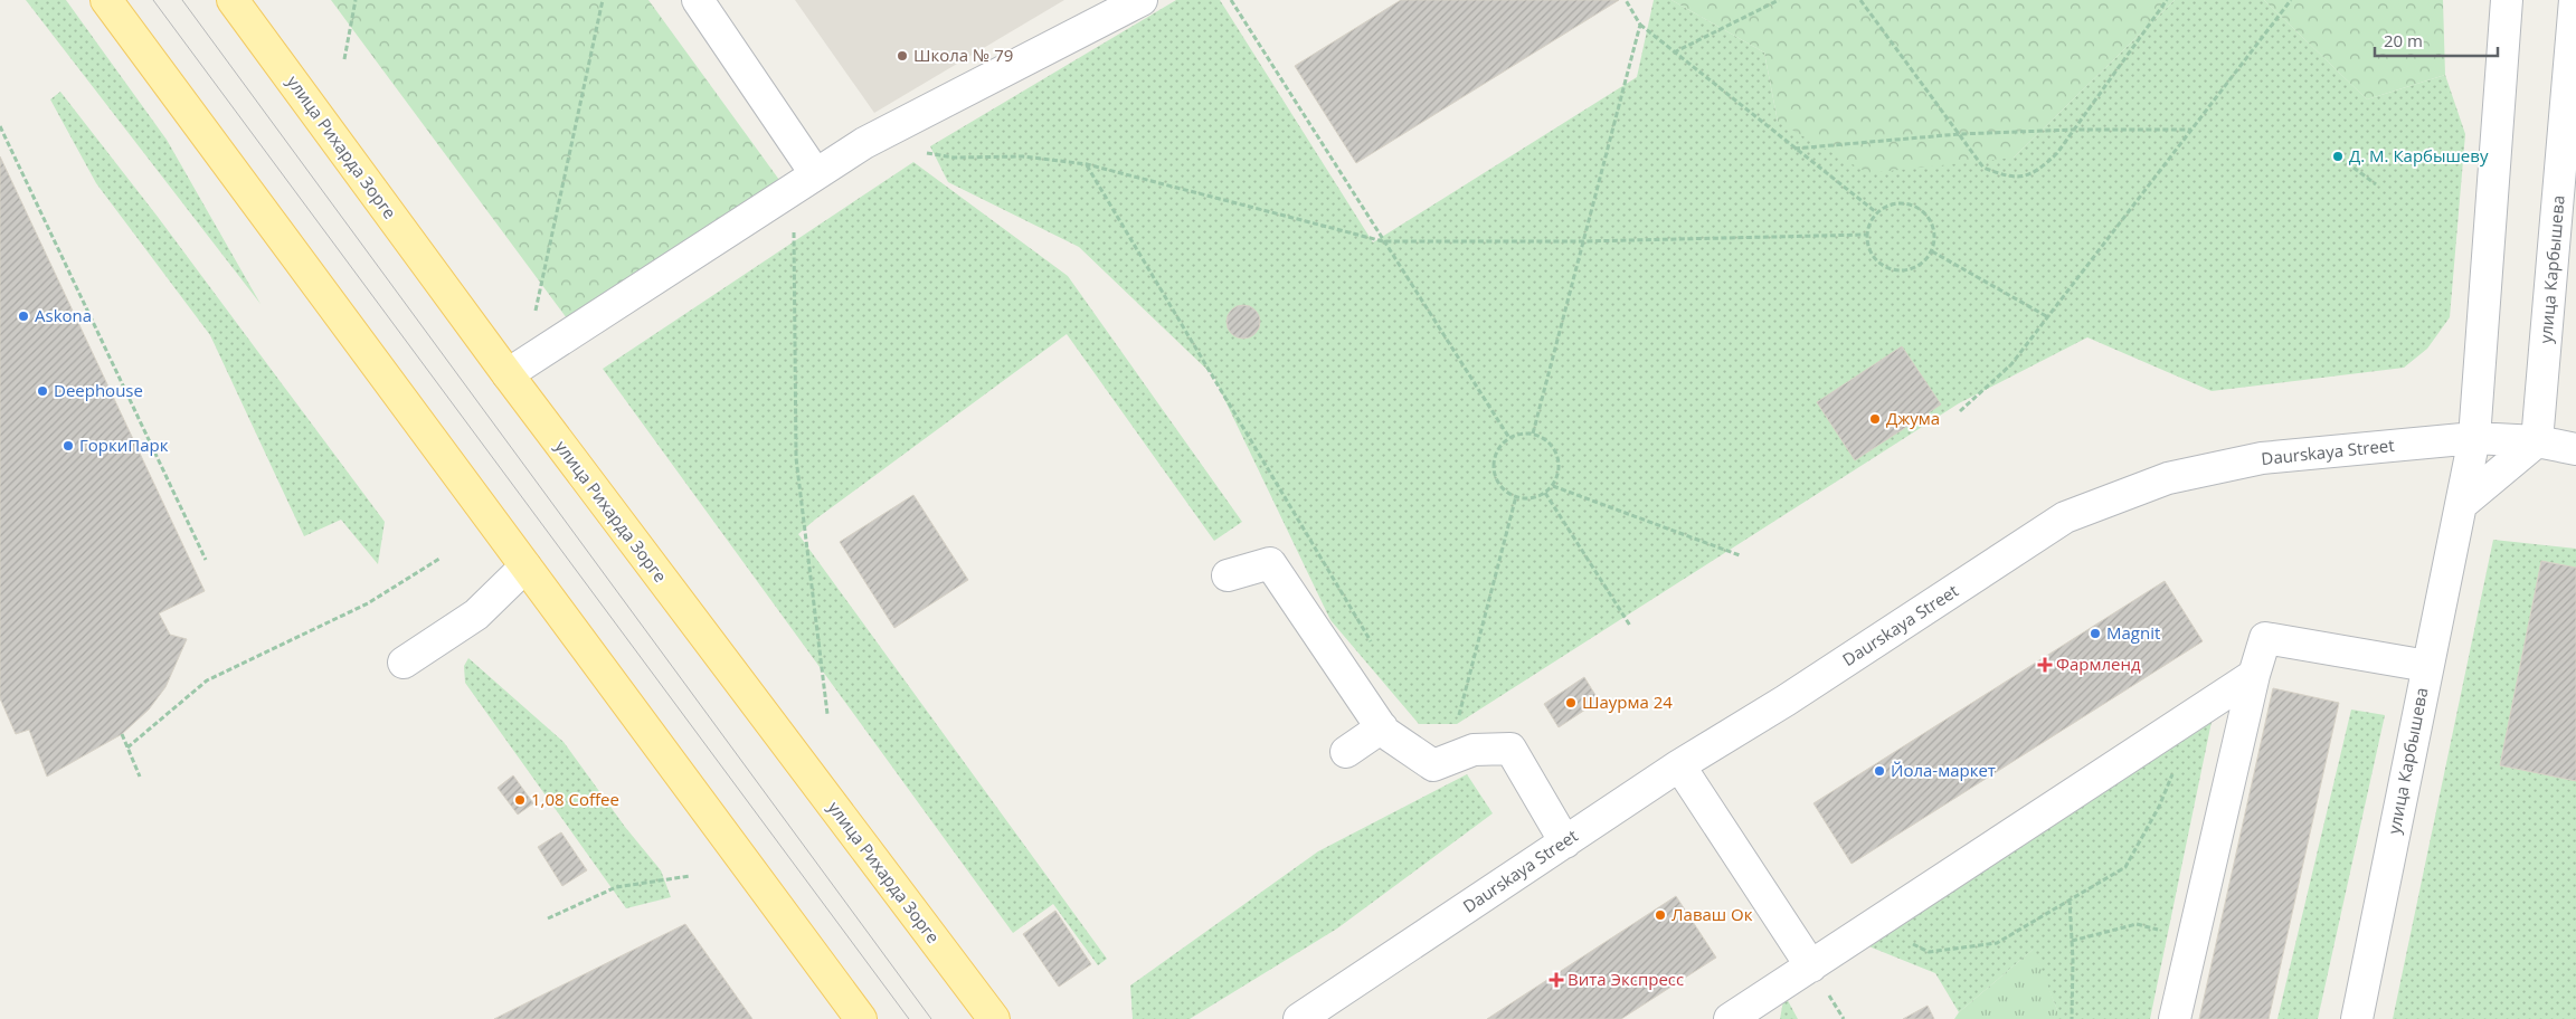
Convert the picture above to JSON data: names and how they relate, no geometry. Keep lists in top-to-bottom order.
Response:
{
  "streets": {
    "main road": ["улица Рихарда Зорге"],
    "street": ["улица Карбышева", "Daurskaya Street"]
  },
  "crossings": [
    ["улица Карбышева", "Daurskaya Street"]
  ],
  "places": {
    "other": [
      "Школа № 79",
      "Д. М. Карбышеву",
      "Askona",
      "Deephouse",
      "Джума",
      "ГоркиПарк",
      "Magnit",
      "Шаурма 24",
      "Йола-маркет",
      "1,08 Coffee",
      "Лаваш Ок"
    ],
    "health": ["Фармленд", "Вита Экспресс"]
  },
  "scale_bar": "20 m"
}
